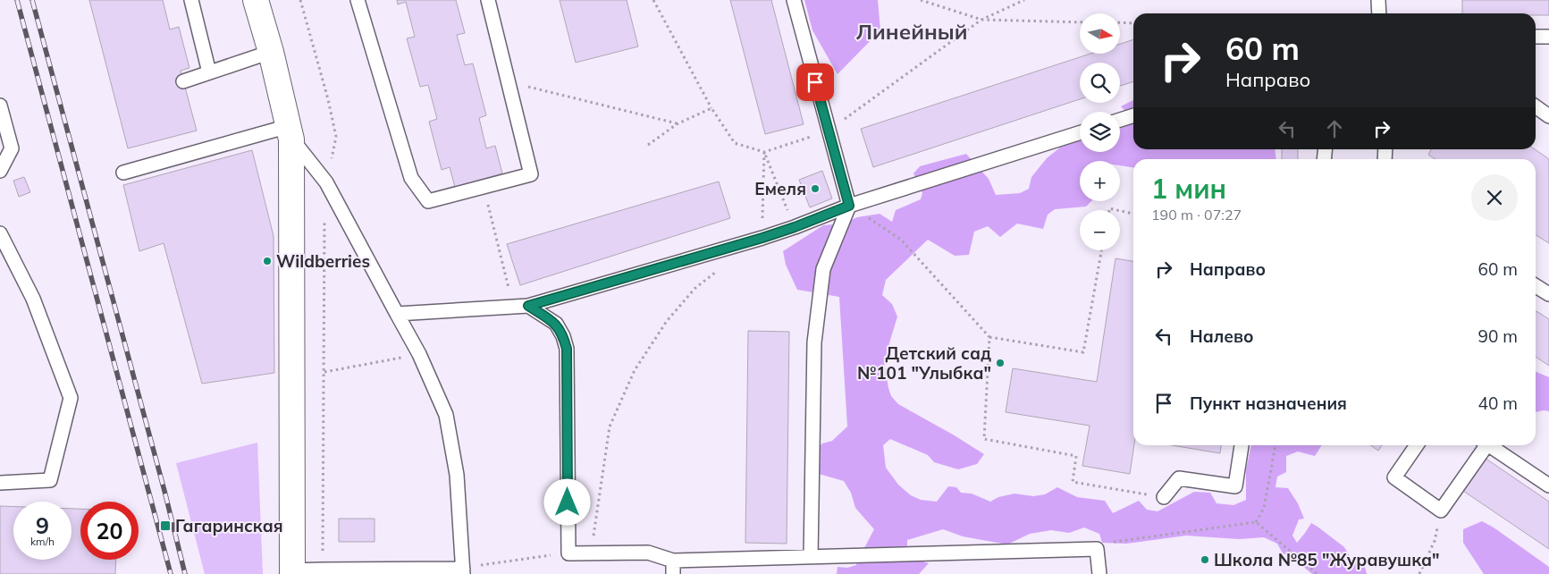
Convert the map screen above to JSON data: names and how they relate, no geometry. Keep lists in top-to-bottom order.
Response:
{
  "districts": ["Линейный"],
  "places": {
    "other": [
      "Емеля",
      "Wildberries",
      "Детский сад №101 \"Улыбка\"",
      "Школа №85 \"Журавушка\""
    ],
    "transit": ["Гагаринская"]
  },
  "north": "right",
  "page": {
    "map_buttons": ["+", "−"],
    "turn": ["60 m", "Направо"],
    "heading": ["1 мин", "190 m · 07:27"],
    "list": [
      {
        "name": "Направо",
        "value": "60 m"
      },
      {
        "name": "Налево",
        "value": "90 m"
      },
      {
        "name": "Пункт назначения",
        "value": "40 m"
      }
    ],
    "speed": "9 km/h",
    "limit": "20"
  }
}
